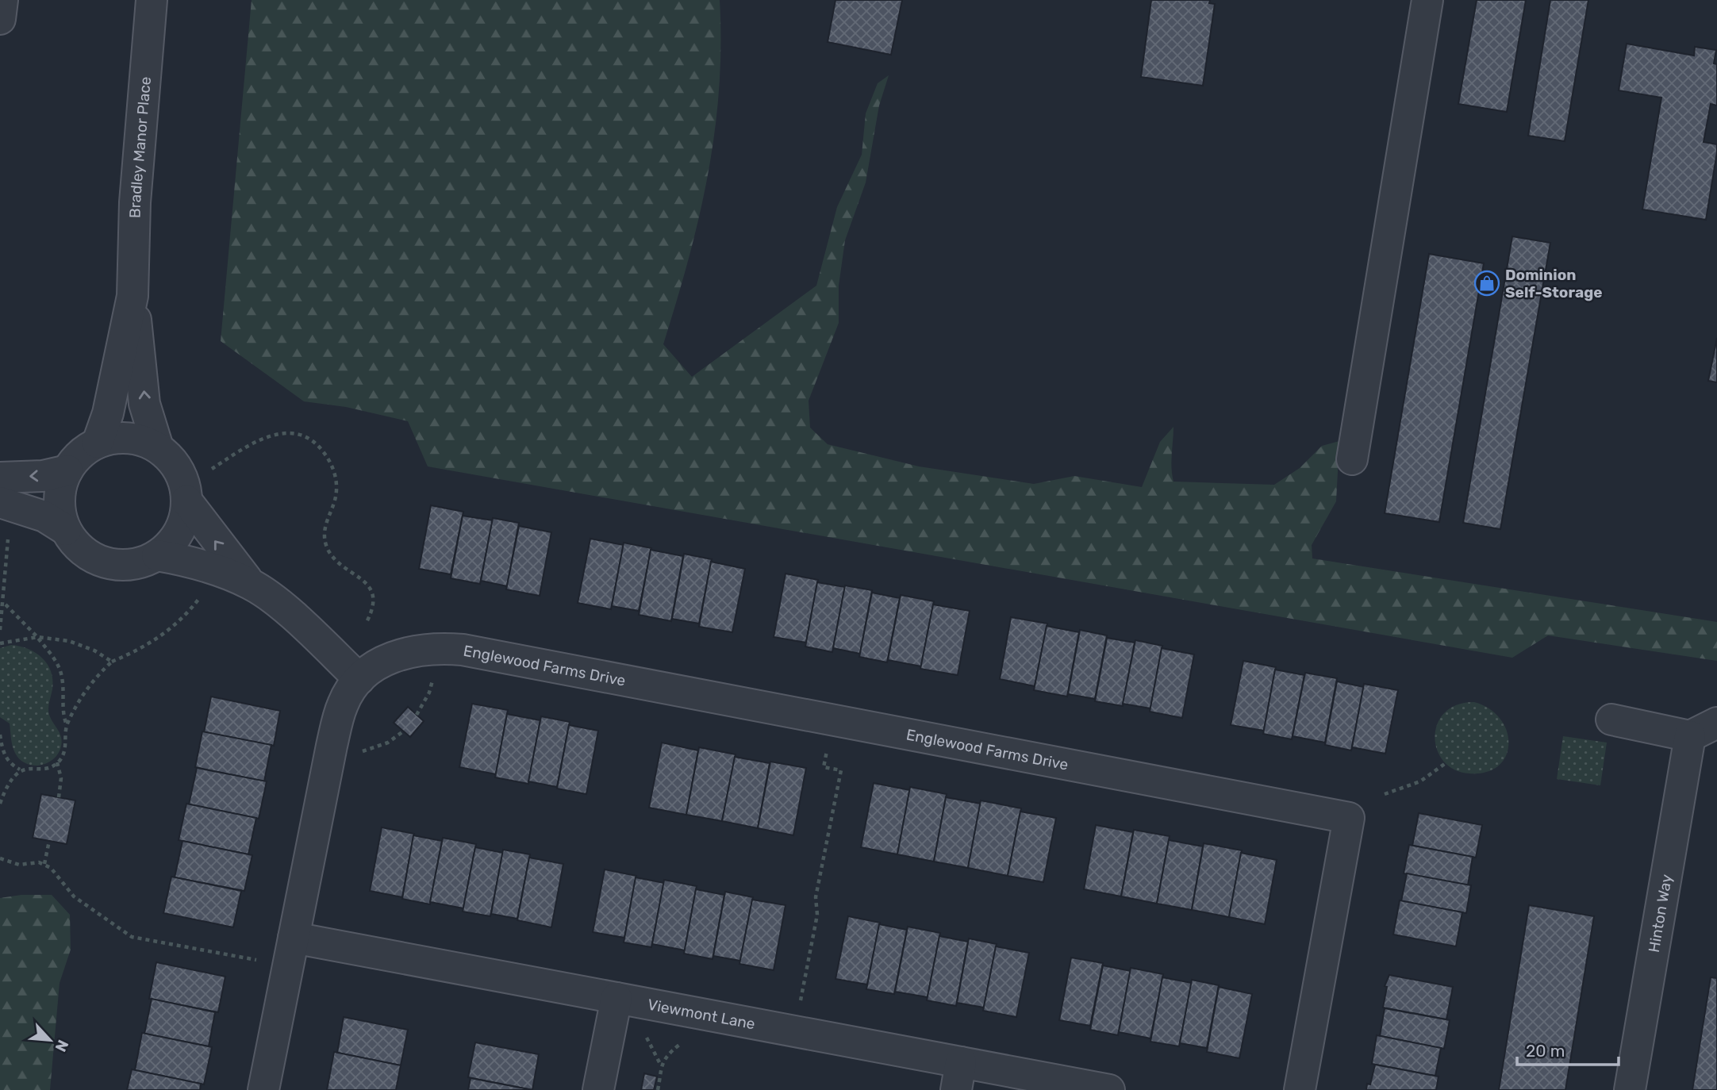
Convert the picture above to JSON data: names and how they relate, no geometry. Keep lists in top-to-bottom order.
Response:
{
  "streets": {
    "street": [
      "Bradley Manor Place",
      "Englewood Farms Drive",
      "Hinton Way",
      "Viewmont Lane"
    ]
  },
  "crossings": [
    ["Englewood Farms Drive", "Viewmont Lane"]
  ],
  "places": {
    "shop": ["Dominion Self-Storage"]
  },
  "scale_bar": "20 m",
  "north": "bottom right"
}
